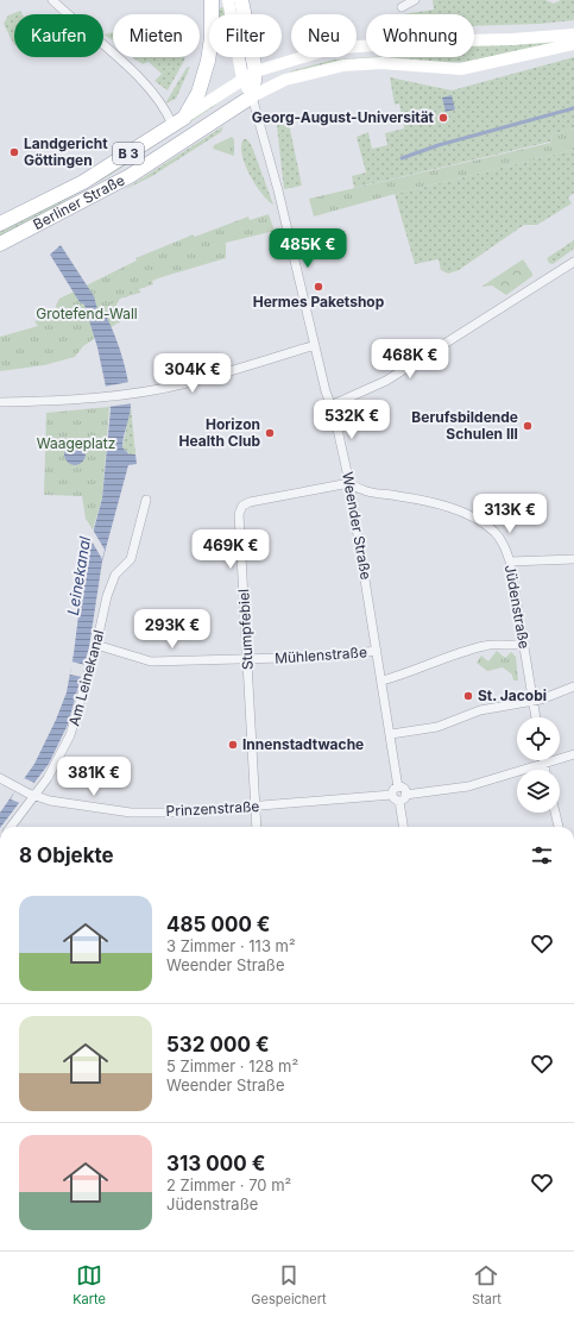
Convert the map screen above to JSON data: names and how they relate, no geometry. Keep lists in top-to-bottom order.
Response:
{
  "streets": {
    "main road": ["B 3", "Berliner Straße"],
    "street": [
      "Weender Straße",
      "Jüdenstraße",
      "Stumpfebiel",
      "Mühlenstraße",
      "Am Leinekanal",
      "Prinzenstraße"
    ]
  },
  "crossings": [
    ["Berliner Straße", "Weender Straße"],
    ["Weender Straße", "Jüdenstraße"],
    ["Weender Straße", "Stumpfebiel"],
    ["Weender Straße", "Mühlenstraße"],
    ["Weender Straße", "Prinzenstraße"],
    ["Jüdenstraße", "Stumpfebiel"],
    ["Stumpfebiel", "Mühlenstraße"],
    ["Stumpfebiel", "Prinzenstraße"],
    ["Mühlenstraße", "Am Leinekanal"],
    ["Am Leinekanal", "Prinzenstraße"]
  ],
  "water": ["Leinekanal"],
  "parks": ["Grotefend-Wall", "Waageplatz"],
  "places": [
    "Georg-August-Universität",
    "Landgericht Göttingen",
    "Hermes Paketshop",
    "Berufsbildende Schulen III",
    "Horizon Health Club",
    "St. Jacobi",
    "Innenstadtwache"
  ],
  "page": {
    "chip": [
      "Kaufen",
      "Mieten",
      "Filter",
      "Neu",
      "Wohnung"
    ],
    "price": [
      "485K €",
      "468K €",
      "304K €",
      "532K €",
      "313K €",
      "469K €",
      "293K €",
      "381K €"
    ],
    "heading": "8 Objekte",
    "list": [
      {
        "name": "485 000 €",
        "note": "3 Zimmer · 113 m² · Weender Straße"
      },
      {
        "name": "532 000 €",
        "note": "5 Zimmer · 128 m² · Weender Straße"
      },
      {
        "name": "313 000 €",
        "note": "2 Zimmer · 70 m² · Jüdenstraße"
      }
    ],
    "tabs": ["Karte", "Gespeichert", "Start"]
  }
}
